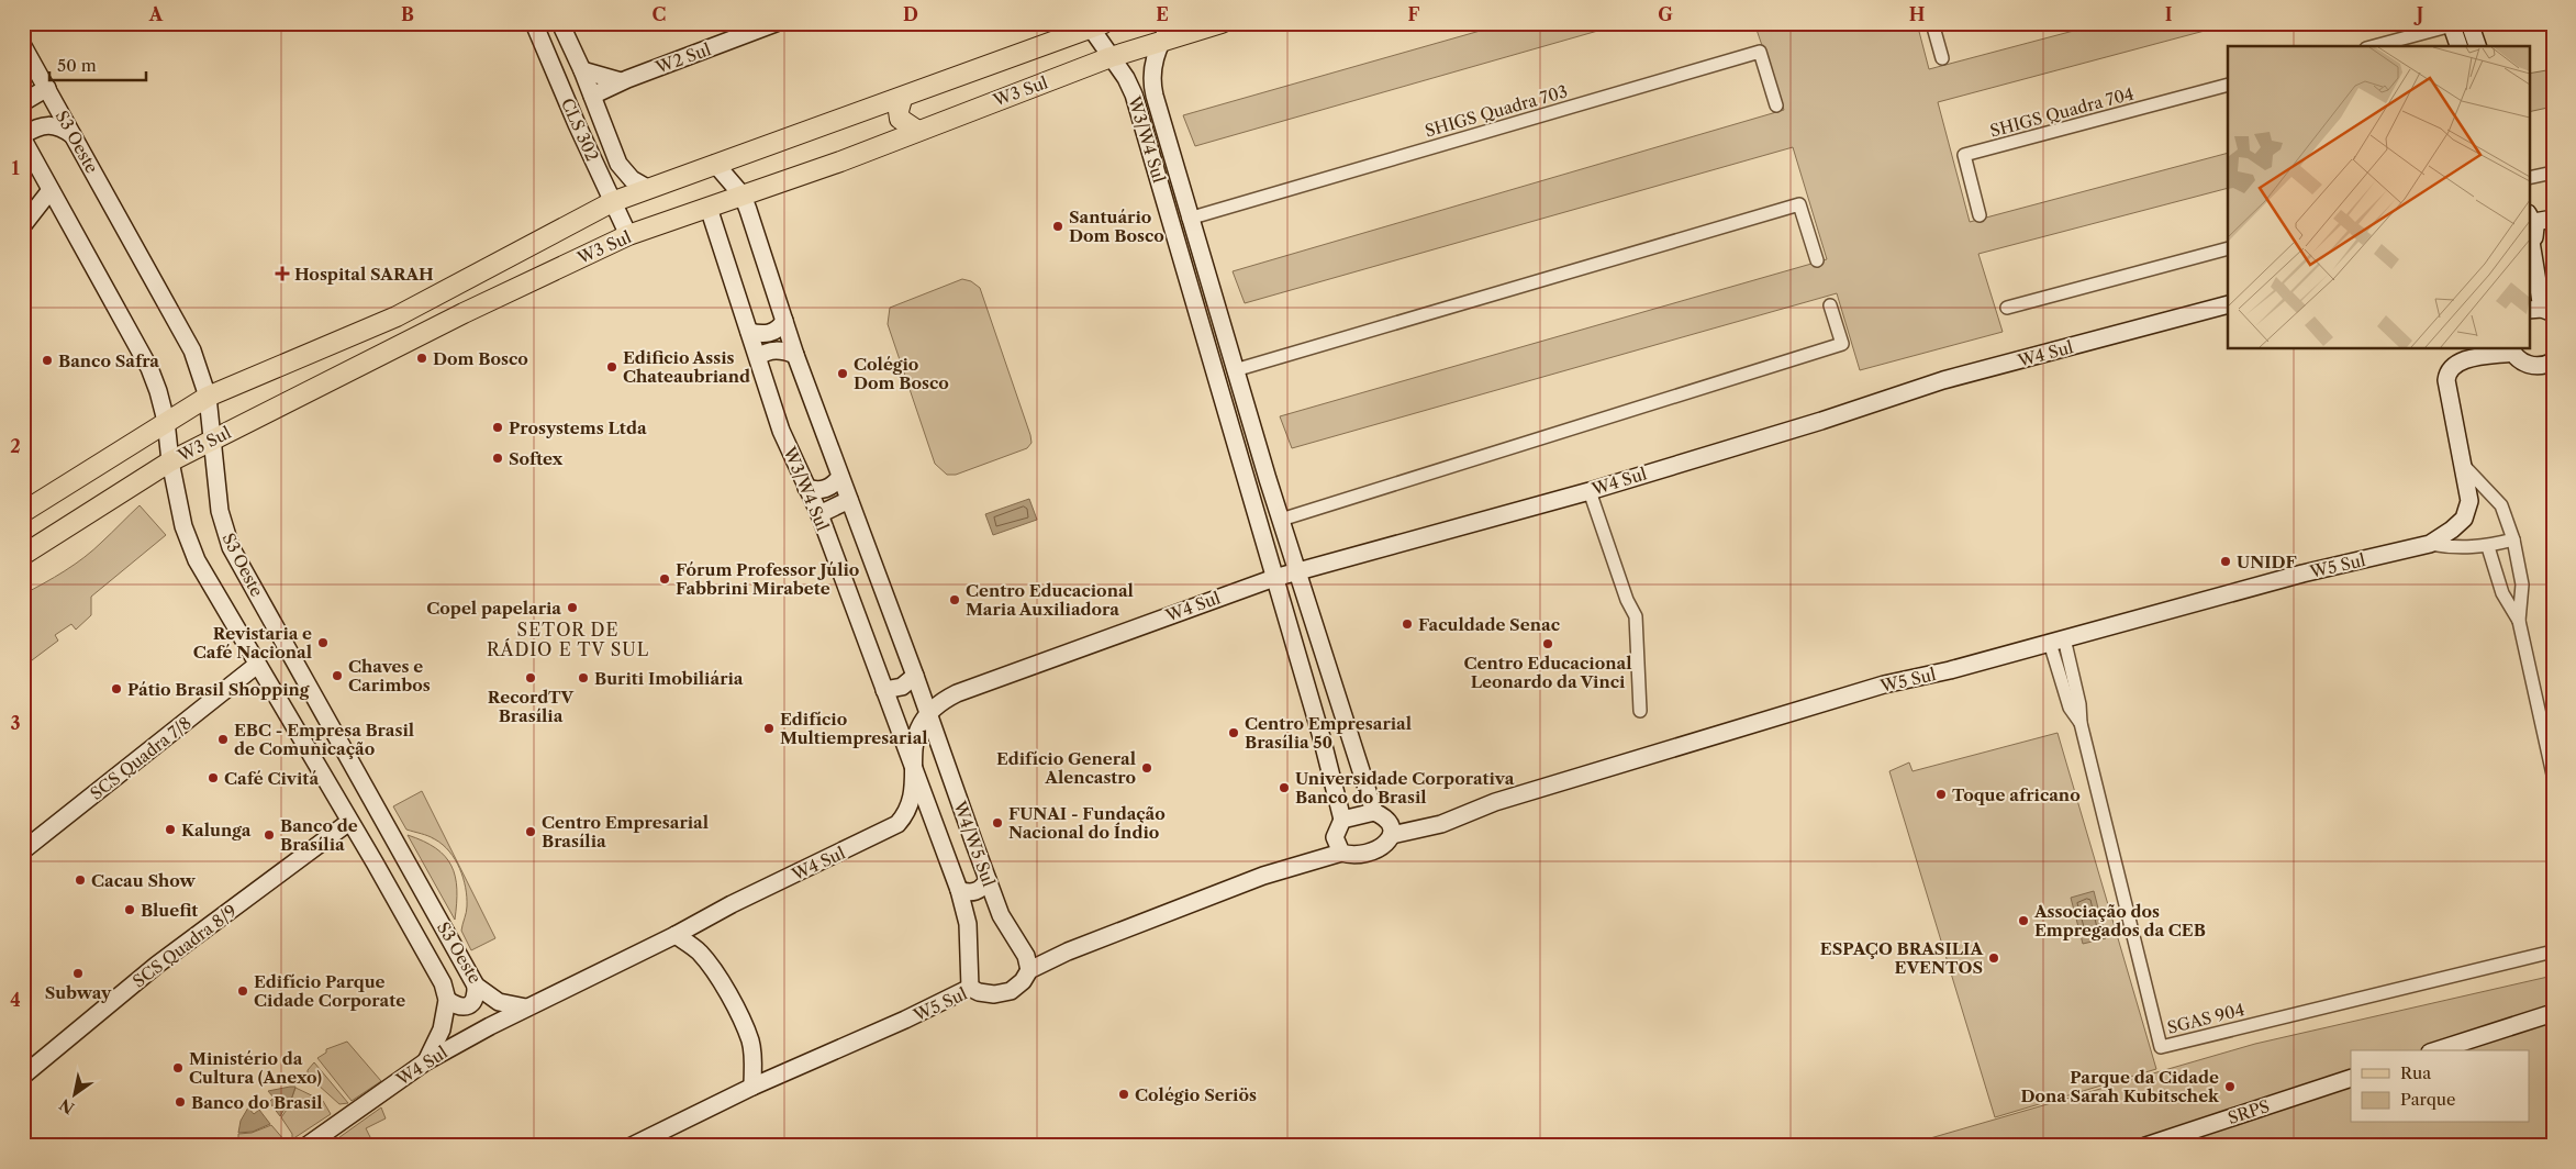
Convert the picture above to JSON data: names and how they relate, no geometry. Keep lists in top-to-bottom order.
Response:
{
  "streets": {
    "main road": [
      "W2 Sul",
      "W3 Sul",
      "CLS 302",
      "W3/W4 Sul",
      "S3 Oeste",
      "W4 Sul",
      "W5 Sul",
      "SCS Quadra 7/8",
      "W4/W5 Sul",
      "SCS Quadra 8/9",
      "SRPS"
    ],
    "street": ["SHIGS Quadra 703", "SHIGS Quadra 704", "SGAS 904"]
  },
  "crossings": [
    ["W2 Sul", "CLS 302"],
    ["W3 Sul", "CLS 302"],
    ["W3 Sul", "W3/W4 Sul"],
    ["W3 Sul", "S3 Oeste"],
    ["SHIGS Quadra 703", "W3/W4 Sul"],
    ["W3/W4 Sul", "W4 Sul"],
    ["W3/W4 Sul", "W4/W5 Sul"],
    ["S3 Oeste", "W4 Sul"],
    ["S3 Oeste", "SCS Quadra 7/8"],
    ["S3 Oeste", "SCS Quadra 8/9"],
    ["W4 Sul", "W4/W5 Sul"],
    ["W5 Sul", "W4/W5 Sul"],
    ["W5 Sul", "SGAS 904"]
  ],
  "districts": ["SETOR DE RÁDIO E TV SUL"],
  "places": {
    "other": [
      "Santuário Dom Bosco",
      "Dom Bosco",
      "Banco Safra",
      "Edificio Assis Chateaubriand",
      "Colégio Dom Bosco",
      "Prosystems Ltda",
      "Softex",
      "UNIDF",
      "Fórum Professor Júlio Fabbrini Mirabete",
      "Centro Educacional Maria Auxiliadora",
      "Copel papelaria",
      "Faculdade Senac",
      "Revistaria e Café Nacional",
      "Centro Educacional Leonardo da Vinci",
      "Chaves e Carimbos",
      "RecordTV Brasília",
      "Buriti Imobiliária",
      "Pátio Brasil Shopping",
      "Edifício Multiempresarial",
      "Centro Empresarial Brasília 50",
      "EBC - Empresa Brasil de Comunicação",
      "Edifício General Alencastro",
      "Café Civitá",
      "Universidade Corporativa Banco do Brasil",
      "Toque africano",
      "FUNAI - Fundação Nacional do Índio",
      "Kalunga",
      "Centro Empresarial Brasília",
      "Banco de Brasília",
      "Cacau Show",
      "Bluefit",
      "Associação dos Empregados da CEB",
      "ESPAÇO BRASILIA EVENTOS",
      "Subway",
      "Edifício Parque Cidade Corporate",
      "Ministério da Cultura (Anexo)",
      "Parque da Cidade Dona Sarah Kubitschek",
      "Colégio Seriös",
      "Banco do Brasil"
    ],
    "health": ["Hospital SARAH"]
  },
  "legend": ["Rua", "Parque"],
  "scale_bar": "50 m",
  "north": "bottom left",
  "grid": {
    "columns": [
      "A",
      "B",
      "C",
      "D",
      "E",
      "F",
      "G",
      "H",
      "I",
      "J"
    ],
    "rows": [
      "1",
      "2",
      "3",
      "4"
    ]
  }
}
